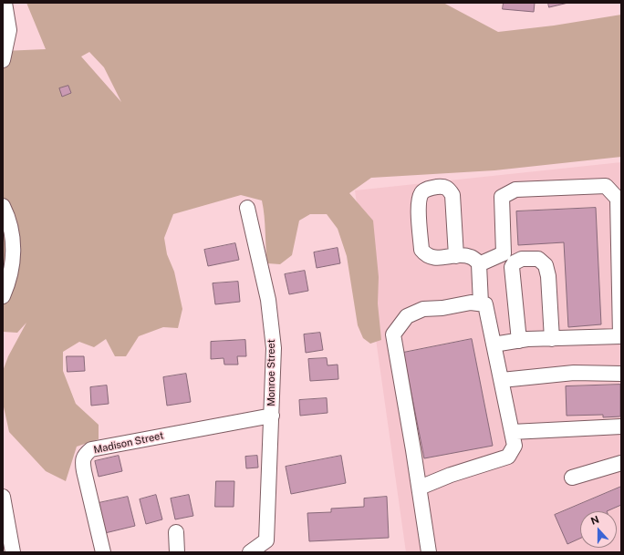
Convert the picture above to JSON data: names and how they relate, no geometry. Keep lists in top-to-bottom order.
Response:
{
  "streets": {
    "street": ["Monroe Street", "Madison Street"]
  },
  "crossings": [
    ["Monroe Street", "Madison Street"]
  ],
  "north": "top"
}
